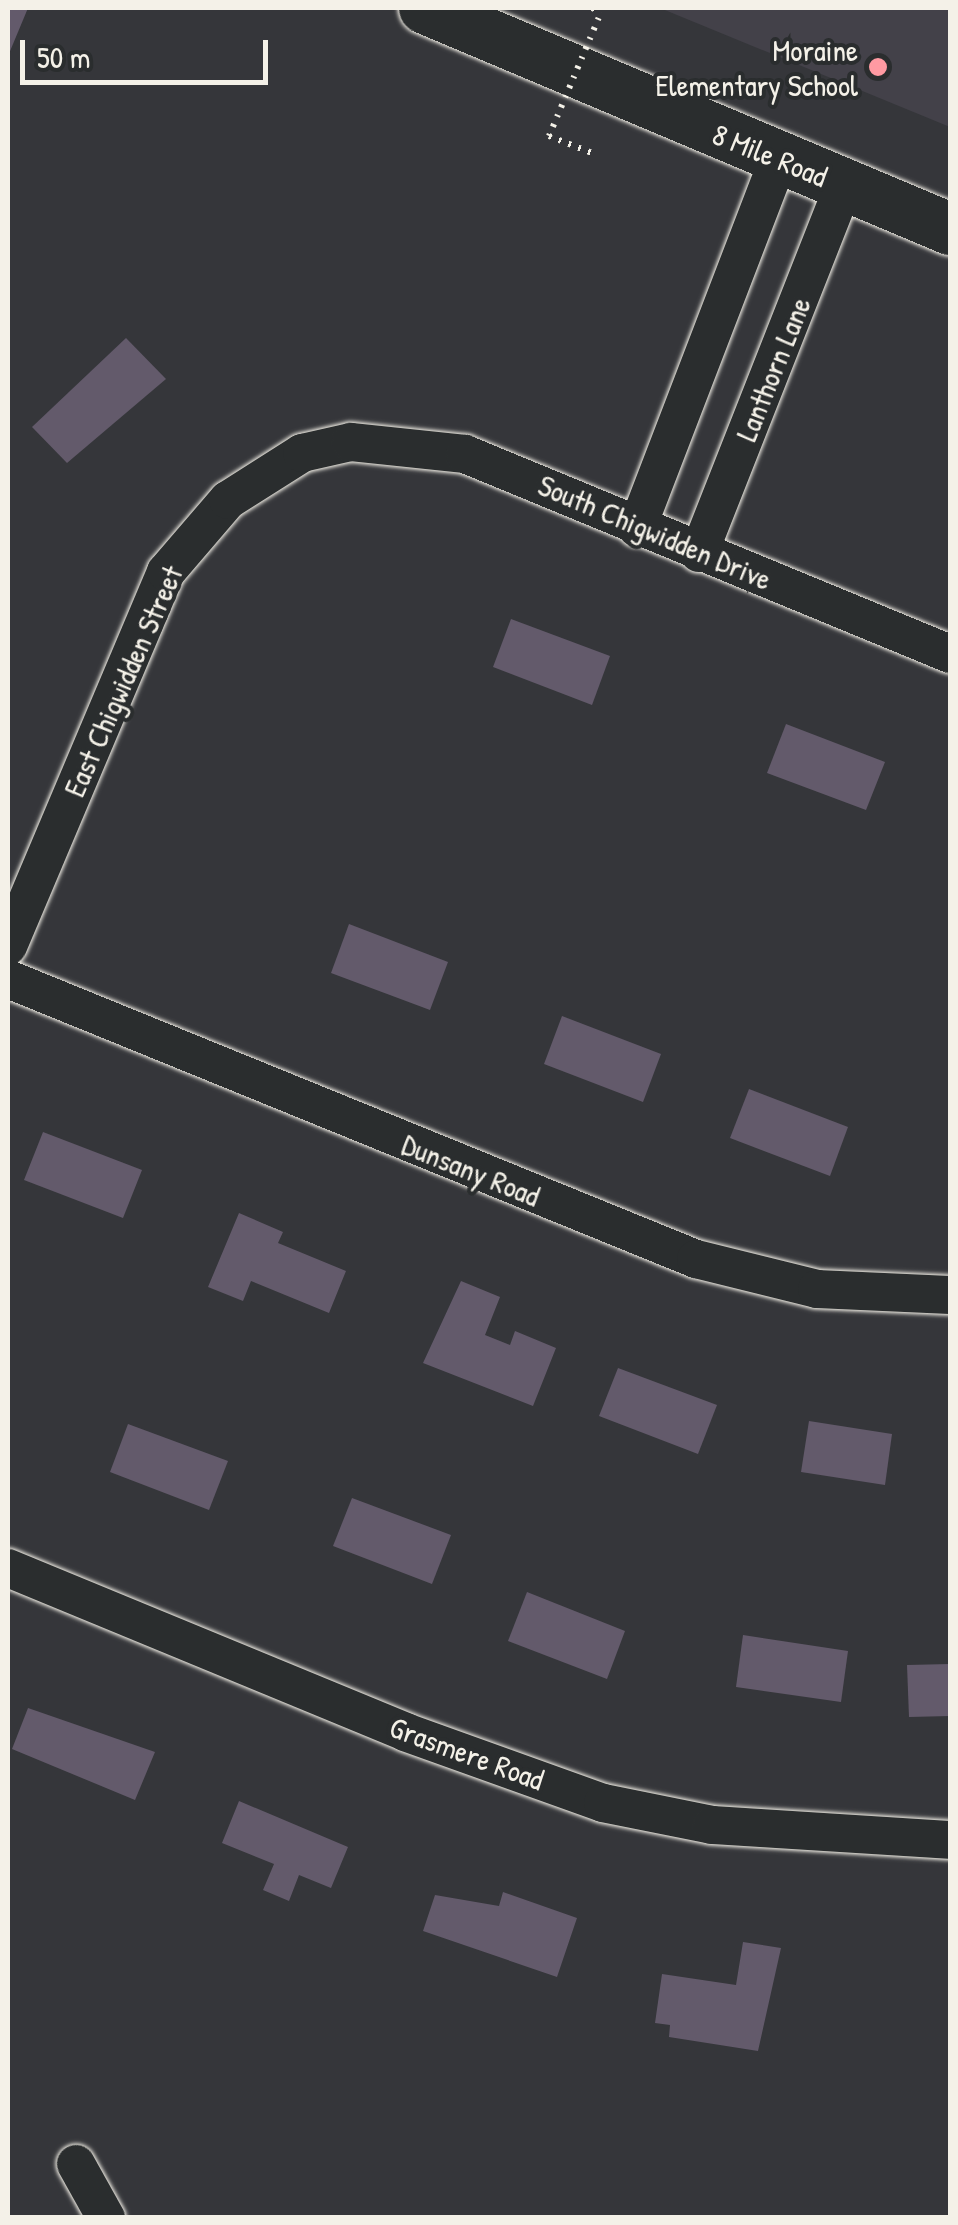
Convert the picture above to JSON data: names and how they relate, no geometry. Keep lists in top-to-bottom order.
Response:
{
  "streets": {
    "main road": ["8 Mile Road"],
    "street": [
      "Lanthorn Lane",
      "South Chigwidden Drive",
      "East Chigwidden Street",
      "Dunsany Road",
      "Grasmere Road"
    ]
  },
  "crossings": [
    ["8 Mile Road", "Lanthorn Lane"],
    ["Lanthorn Lane", "South Chigwidden Drive"],
    ["South Chigwidden Drive", "East Chigwidden Street"]
  ],
  "places": ["Moraine Elementary School"],
  "scale_bar": "50 m"
}
